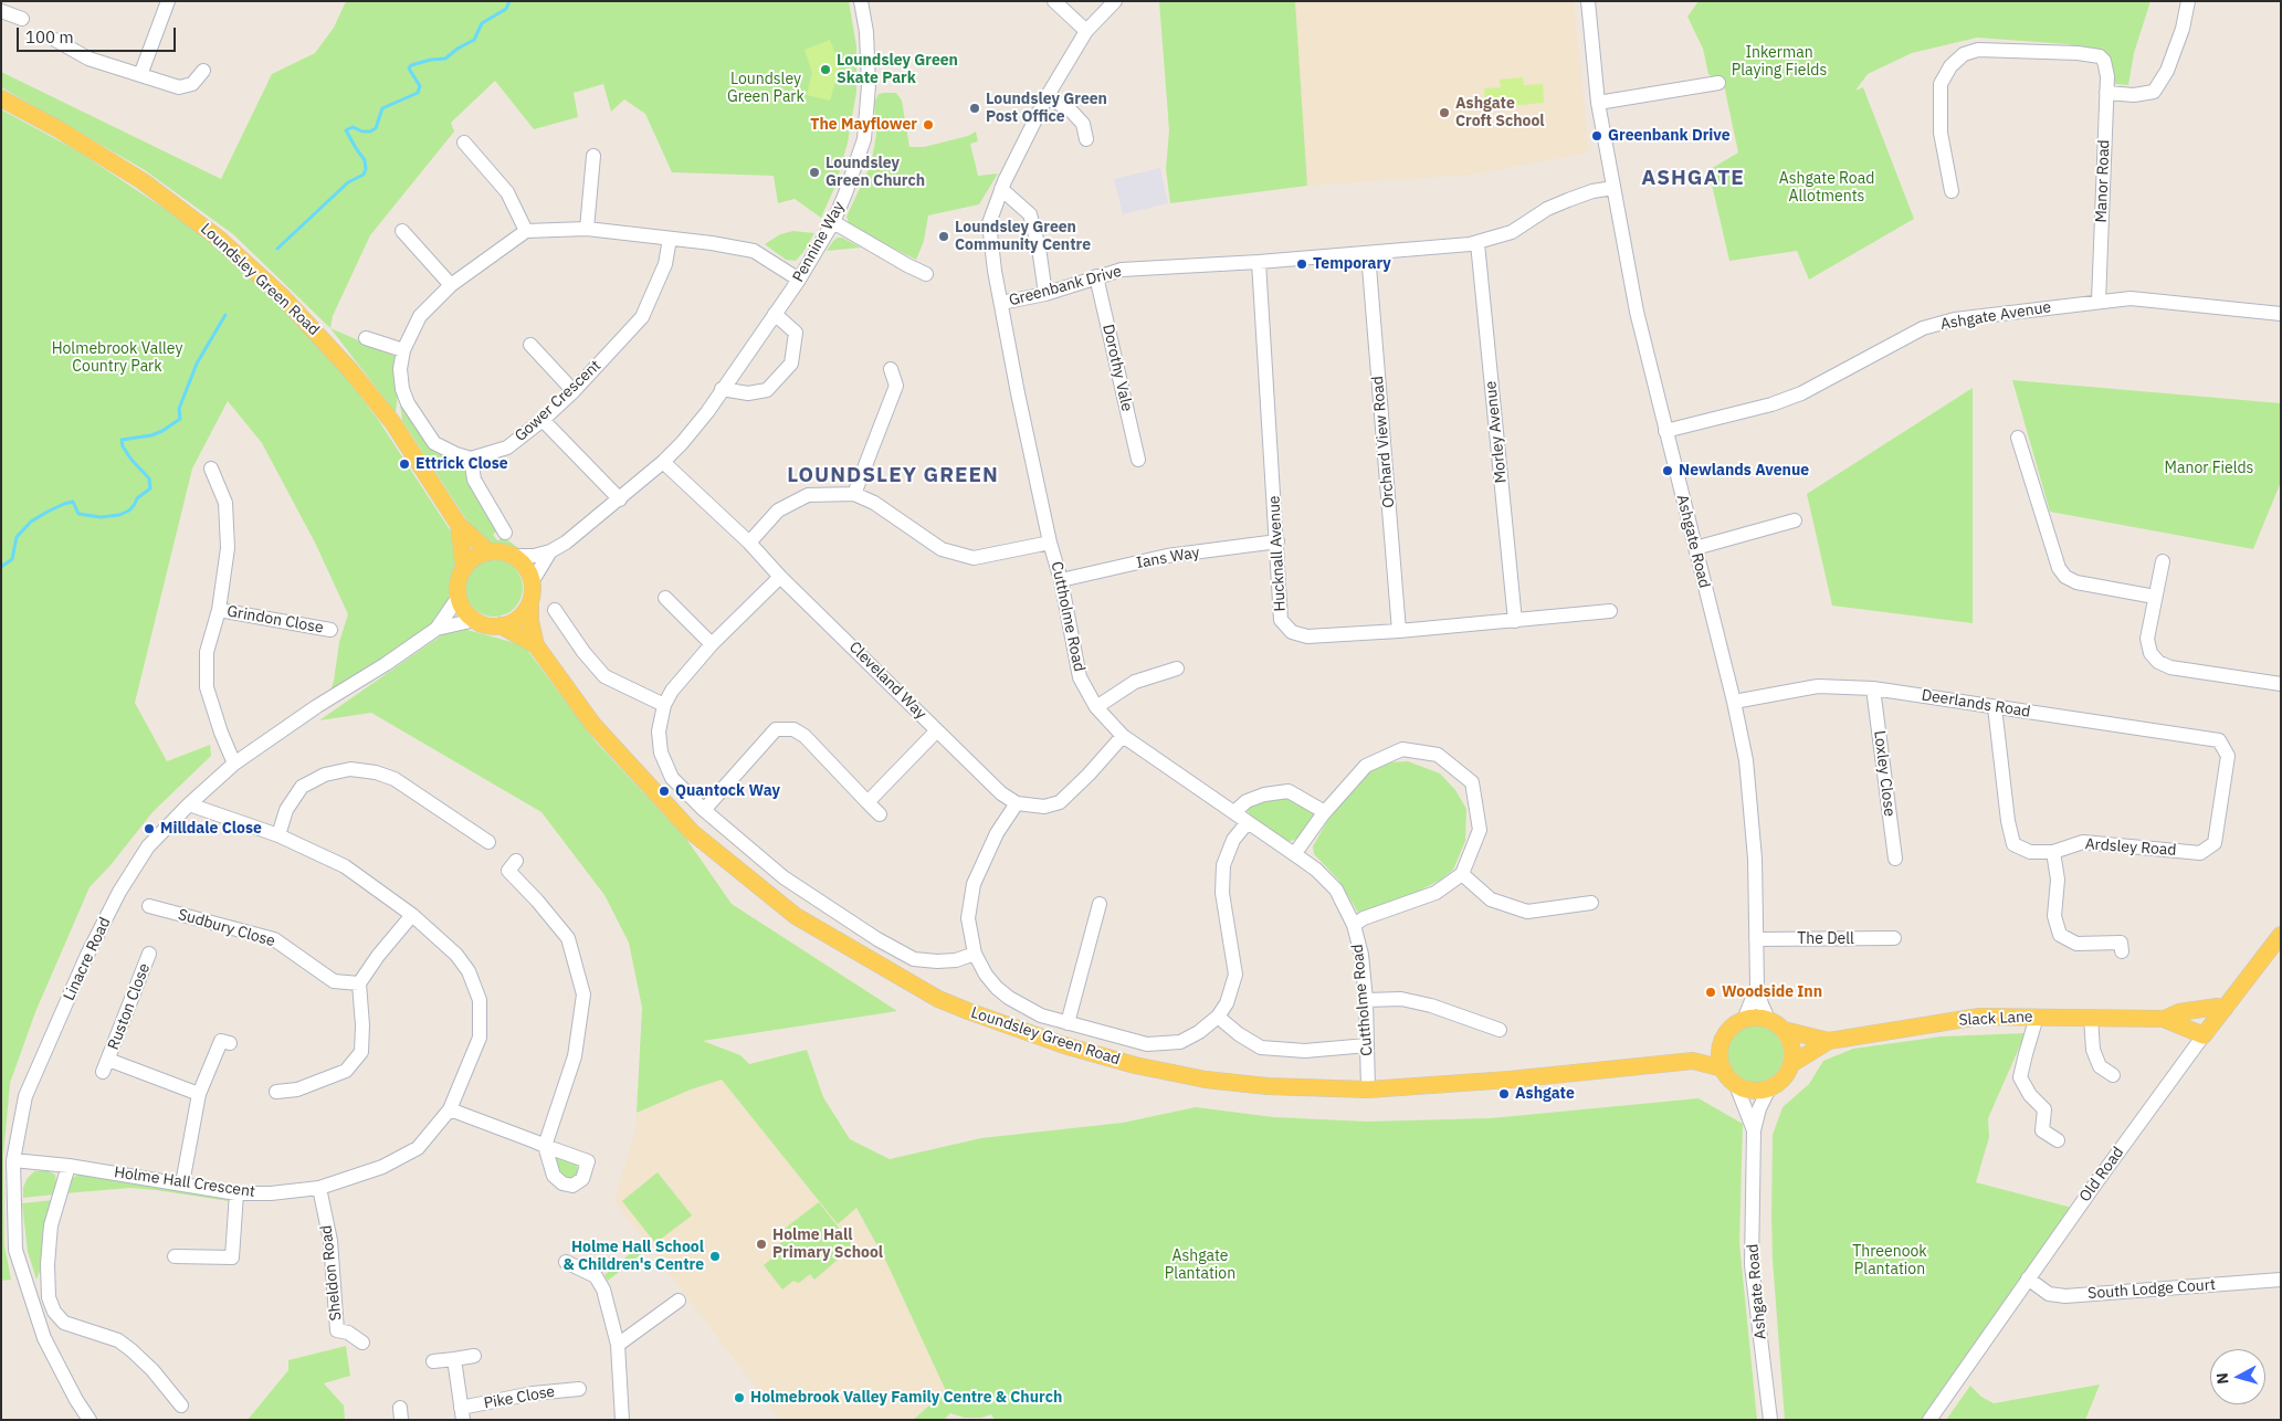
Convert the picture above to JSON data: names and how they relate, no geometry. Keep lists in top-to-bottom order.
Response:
{
  "streets": {
    "main road": ["Loundsley Green Road", "Slack Lane", "Old Road"],
    "street": [
      "Manor Road",
      "Pennine Way",
      "Greenbank Drive",
      "Ashgate Avenue",
      "Dorothy Vale",
      "Gower Crescent",
      "Morley Avenue",
      "Orchard View Road",
      "Ashgate Road",
      "Hucknall Avenue",
      "Ians Way",
      "Cuttholme Road",
      "Grindon Close",
      "Cleveland Way",
      "Deerlands Road",
      "Loxley Close",
      "Ardsley Road",
      "Sudbury Close",
      "The Dell",
      "Linacre Road",
      "Ruston Close",
      "Holme Hall Crescent",
      "Sheldon Road",
      "South Lodge Court",
      "Pike Close"
    ]
  },
  "crossings": [
    ["Manor Road", "Ashgate Avenue"],
    ["Pennine Way", "Loundsley Green Road"],
    ["Pennine Way", "Cleveland Way"],
    ["Pennine Way", "Linacre Road"],
    ["Loundsley Green Road", "Ashgate Road"],
    ["Loundsley Green Road", "Cuttholme Road"],
    ["Loundsley Green Road", "Linacre Road"],
    ["Loundsley Green Road", "Slack Lane"],
    ["Greenbank Drive", "Dorothy Vale"],
    ["Greenbank Drive", "Morley Avenue"],
    ["Greenbank Drive", "Orchard View Road"],
    ["Greenbank Drive", "Ashgate Road"],
    ["Greenbank Drive", "Hucknall Avenue"],
    ["Greenbank Drive", "Cuttholme Road"],
    ["Ashgate Avenue", "Ashgate Road"],
    ["Morley Avenue", "Hucknall Avenue"],
    ["Orchard View Road", "Hucknall Avenue"],
    ["Ashgate Road", "Deerlands Road"],
    ["Ashgate Road", "The Dell"],
    ["Ashgate Road", "Slack Lane"],
    ["Hucknall Avenue", "Ians Way"],
    ["Ians Way", "Cuttholme Road"],
    ["Cuttholme Road", "Cleveland Way"],
    ["Deerlands Road", "Loxley Close"],
    ["Deerlands Road", "Ardsley Road"],
    ["Linacre Road", "Holme Hall Crescent"],
    ["Slack Lane", "Old Road"],
    ["Old Road", "South Lodge Court"],
    ["Holme Hall Crescent", "Sheldon Road"]
  ],
  "districts": ["ASHGATE", "LOUNDSLEY GREEN"],
  "parks": [
    "Inkerman Playing Fields",
    "Loundsley Green Park",
    "Ashgate Road Allotments",
    "Holmebrook Valley Country Park",
    "Manor Fields",
    "Threenook Plantation",
    "Ashgate Plantation"
  ],
  "places": [
    "Loundsley Green Skate Park",
    "Loundsley Green Post Office",
    "Ashgate Croft School",
    "The Mayflower",
    "Greenbank Drive",
    "Loundsley Green Church",
    "Loundsley Green Community Centre",
    "Temporary",
    "Ettrick Close",
    "Newlands Avenue",
    "Quantock Way",
    "Milldale Close",
    "Woodside Inn",
    "Ashgate",
    "Holme Hall Primary School",
    "Holme Hall School & Children's Centre",
    "Holmebrook Valley Family Centre & Church"
  ],
  "scale_bar": "100 m",
  "north": "left"
}
